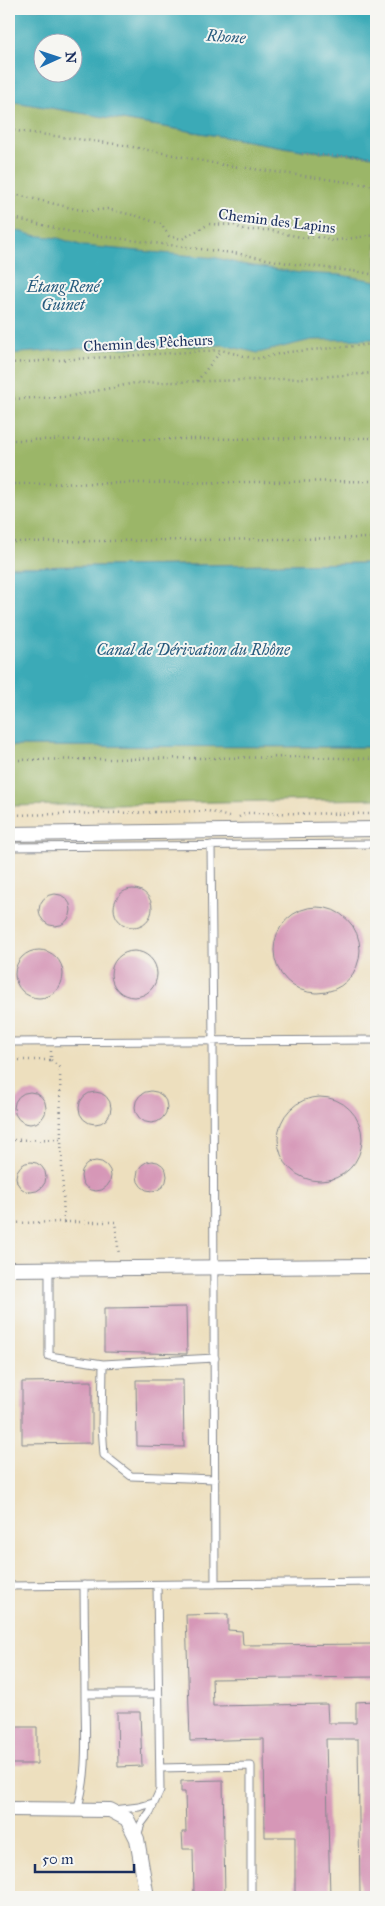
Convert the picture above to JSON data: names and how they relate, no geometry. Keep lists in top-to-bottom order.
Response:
{
  "streets": {
    "path": ["Chemin des Lapins", "Chemin des Pêcheurs"]
  },
  "water": ["Rhone", "Étang René Guinet", "Canal de Dérivation du Rhône"],
  "scale_bar": "50 m",
  "north": "right"
}
